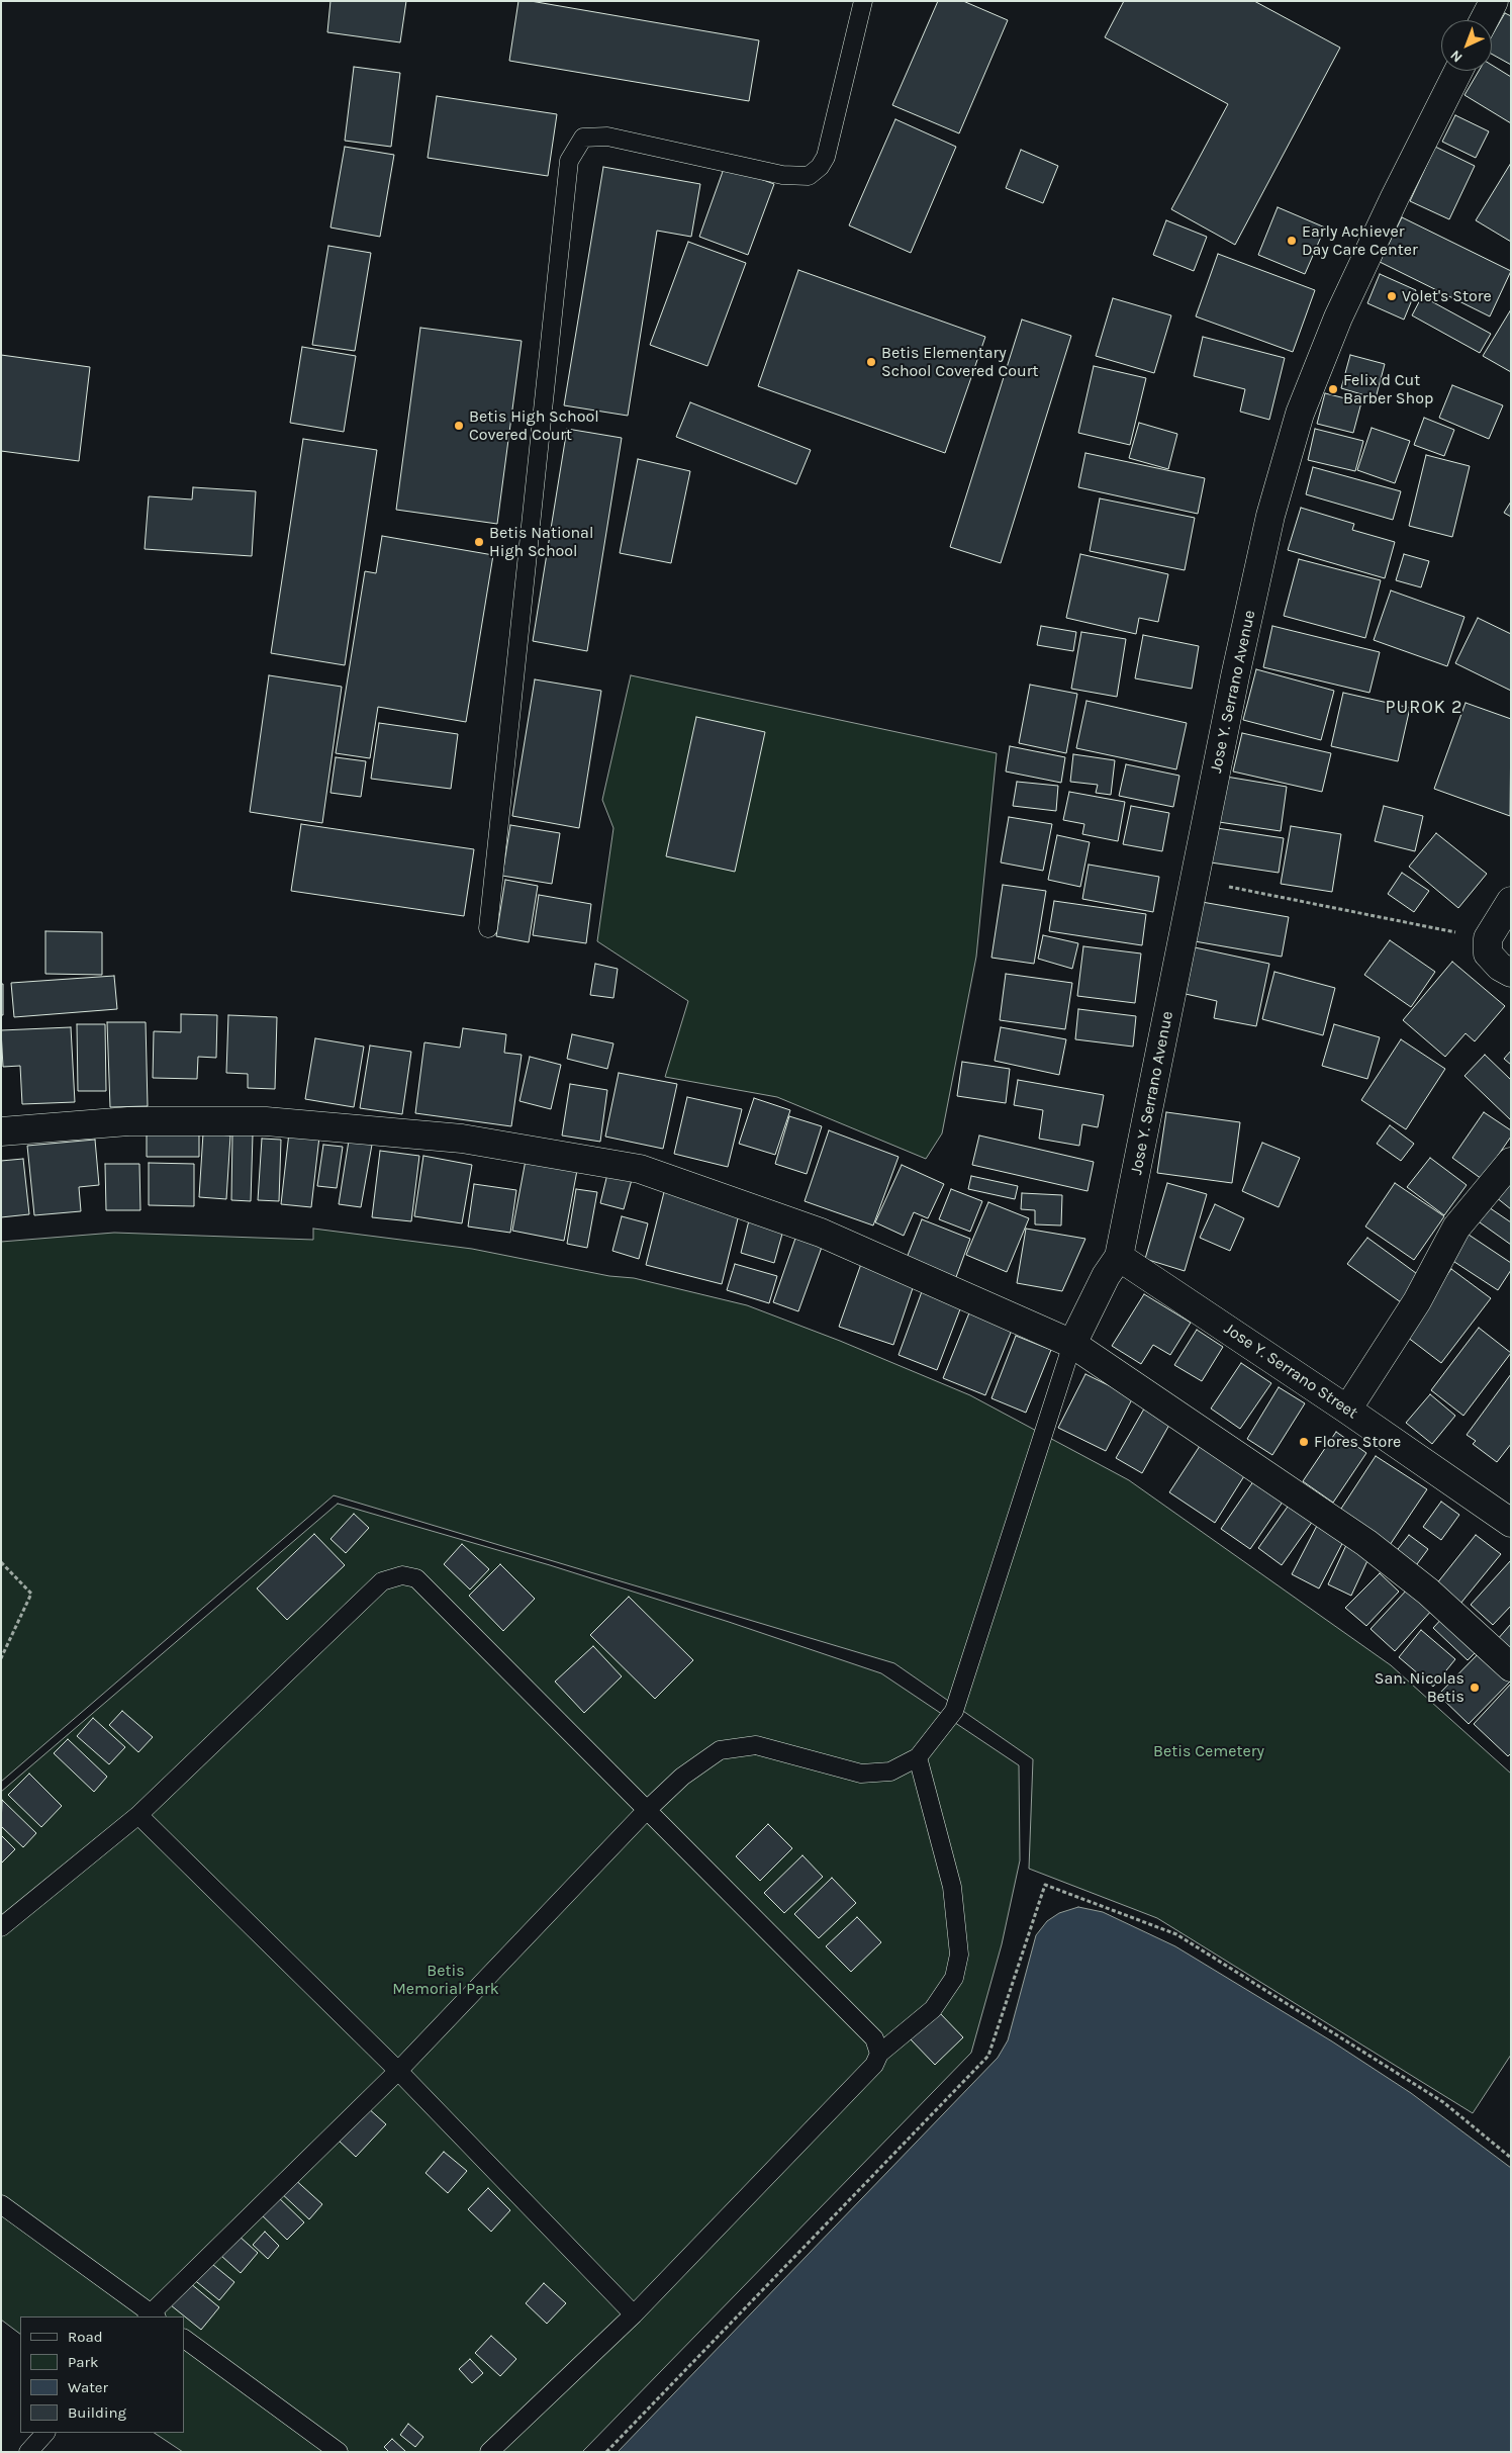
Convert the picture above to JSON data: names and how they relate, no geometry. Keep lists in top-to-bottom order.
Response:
{
  "streets": {
    "street": ["Jose Y. Serrano Avenue", "Jose Y. Serrano Street"]
  },
  "crossings": [
    ["Jose Y. Serrano Avenue", "Jose Y. Serrano Street"]
  ],
  "districts": ["PUROK 2"],
  "parks": ["Betis Cemetery", "Betis Memorial Park"],
  "places": [
    "Early Achiever Day Care Center",
    "Volet's Store",
    "Betis Elementary School Covered Court",
    "Felix d Cut Barber Shop",
    "Betis High School Covered Court",
    "Betis National High School",
    "Flores Store",
    "San. Nicolas Betis"
  ],
  "legend": [
    "Road",
    "Park",
    "Water",
    "Building"
  ],
  "north": "bottom left"
}
